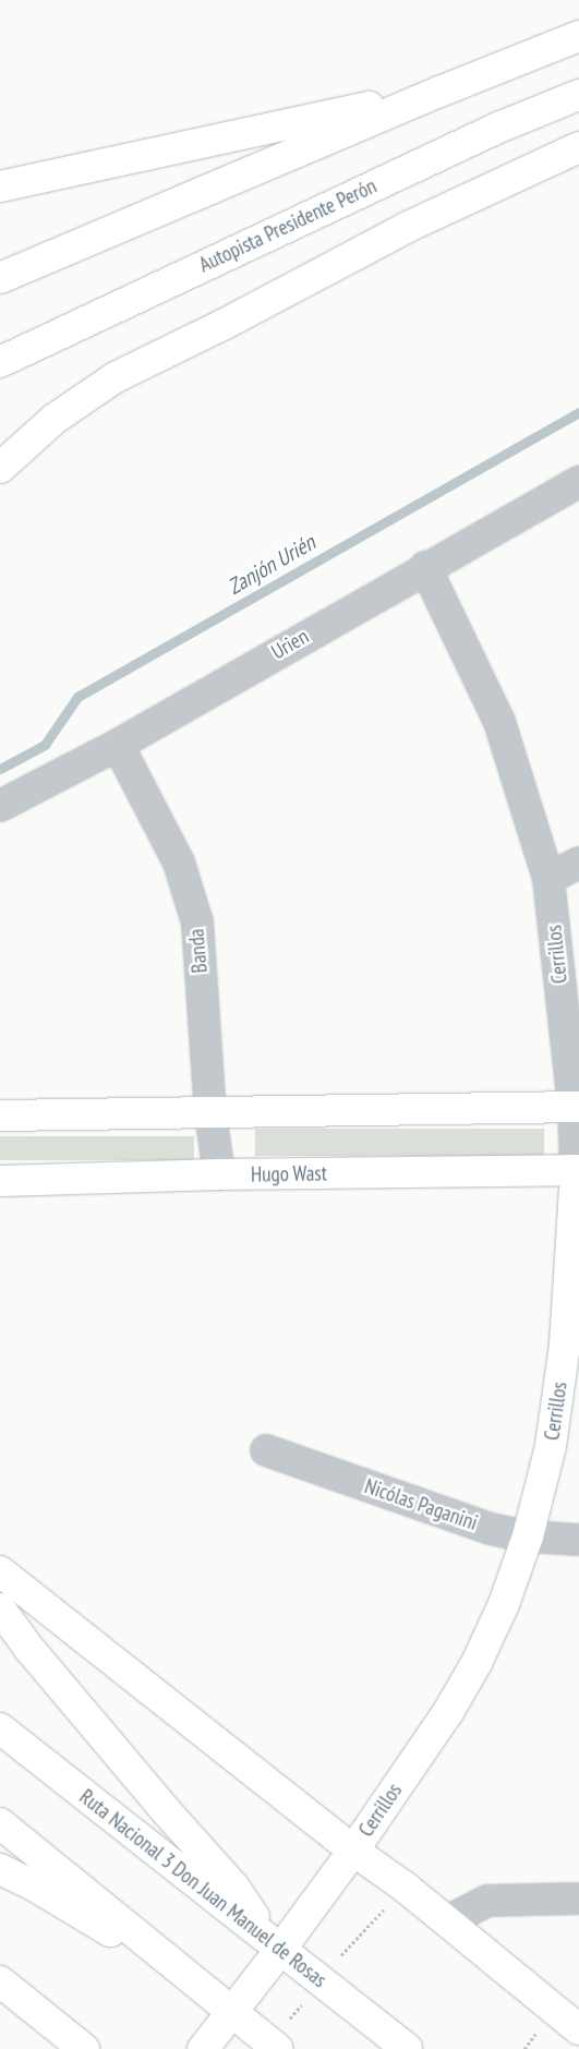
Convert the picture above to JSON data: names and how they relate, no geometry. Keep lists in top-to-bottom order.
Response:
{
  "streets": {
    "main road": [
      "Autopista Presidente Perón",
      "Cerrillos",
      "Hugo Wast",
      "Ruta Nacional 3 Don Juan Manuel de Rosas"
    ],
    "street": ["Urien", "Banda", "Nicólas Paganini"]
  },
  "crossings": [
    ["Urien", "Banda"],
    ["Urien", "Cerrillos"],
    ["Banda", "Hugo Wast"],
    ["Cerrillos", "Hugo Wast"],
    ["Cerrillos", "Nicólas Paganini"],
    ["Cerrillos", "Ruta Nacional 3 Don Juan Manuel de Rosas"]
  ],
  "water": ["Zanjón Urién"]
}
